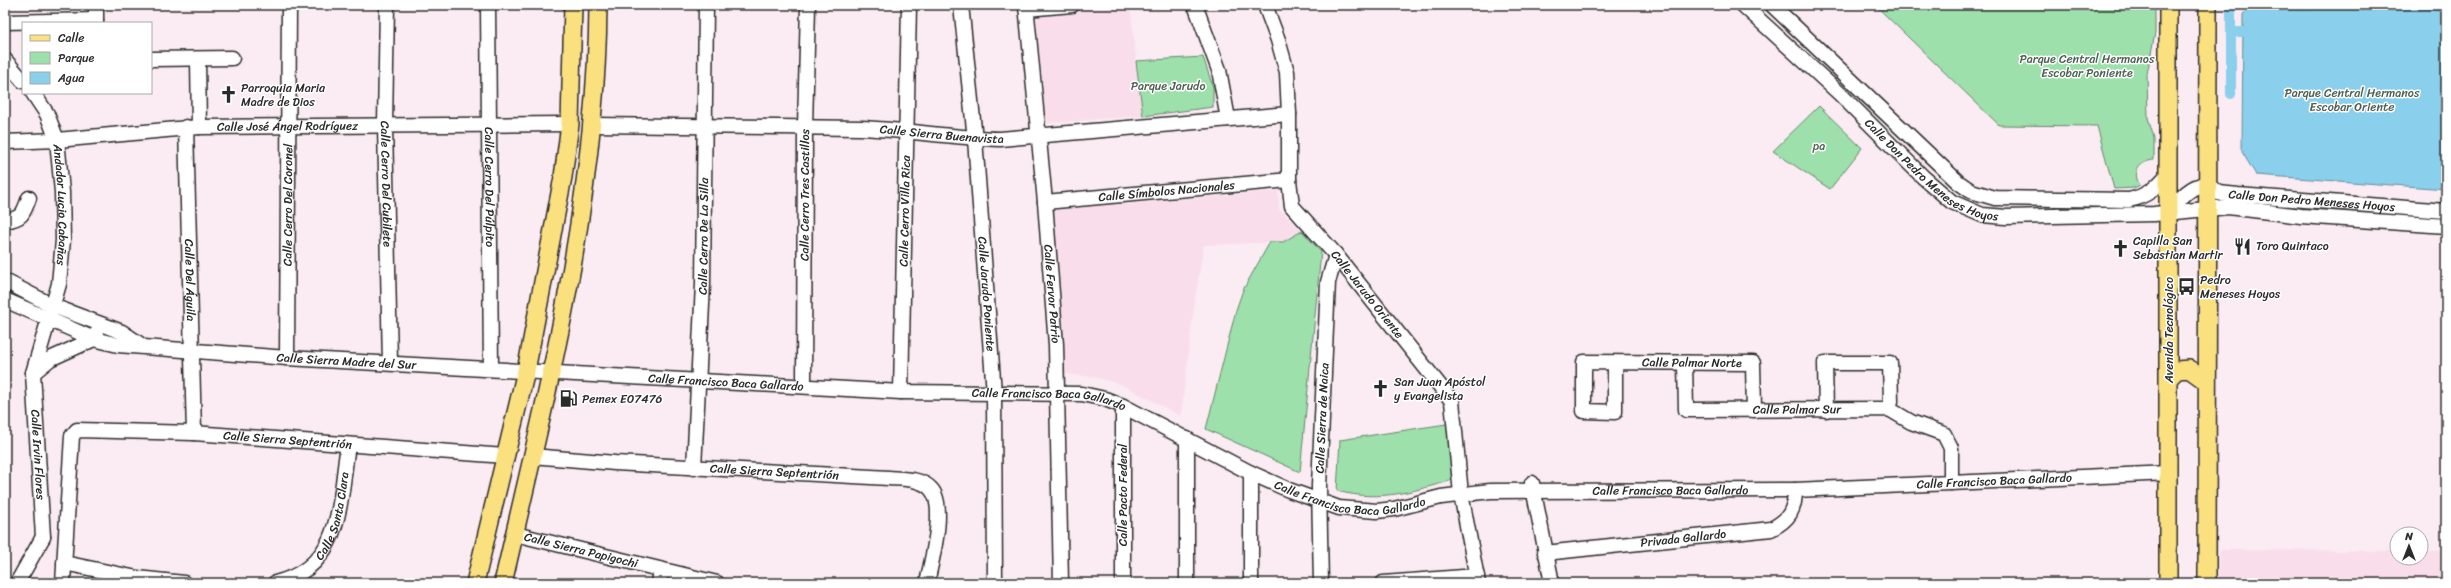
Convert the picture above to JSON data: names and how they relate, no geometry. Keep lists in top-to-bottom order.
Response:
{
  "streets": {
    "main road": ["Avenida Tecnológico"],
    "street": [
      "Calle José Ángel Rodríguez",
      "Calle Sierra Buenavista",
      "Calle Don Pedro Meneses Hoyos",
      "Calle Cerro Del Cubilete",
      "Calle Cerro Del Púlpito",
      "Calle Símbolos Nacionales",
      "Calle Cerro Tres Castillos",
      "Andador Lucio Cabañas",
      "Calle Cerro Del Coronel",
      "Calle Cerro Villa Rica",
      "Calle Cerro De La Silla",
      "Calle Del Águila",
      "Calle Jarudo Poniente",
      "Calle Fervor Patrio",
      "Calle Jarudo Oriente",
      "Calle Sierra Madre del Sur",
      "Calle Palmar Norte",
      "Calle Francisco Baca Gallardo",
      "Calle Palmar Sur",
      "Calle Sierra de Naica",
      "Calle Sierra Septentrión",
      "Calle Irvin Flores",
      "Calle Pacto Federal",
      "Calle Santa Clara",
      "Privada Gallardo",
      "Calle Sierra Papigochi"
    ]
  },
  "crossings": [
    ["Calle José Ángel Rodríguez", "Calle Cerro Del Cubilete"],
    ["Calle José Ángel Rodríguez", "Calle Cerro Del Púlpito"],
    ["Calle José Ángel Rodríguez", "Andador Lucio Cabañas"],
    ["Calle José Ángel Rodríguez", "Calle Cerro Del Coronel"],
    ["Calle José Ángel Rodríguez", "Calle Del Águila"],
    ["Calle Sierra Buenavista", "Calle Cerro Tres Castillos"],
    ["Calle Sierra Buenavista", "Calle Cerro Villa Rica"],
    ["Calle Sierra Buenavista", "Calle Cerro De La Silla"],
    ["Calle Sierra Buenavista", "Calle Jarudo Poniente"],
    ["Calle Sierra Buenavista", "Calle Fervor Patrio"],
    ["Calle Sierra Buenavista", "Calle Jarudo Oriente"],
    ["Calle Don Pedro Meneses Hoyos", "Avenida Tecnológico"],
    ["Calle Cerro Del Cubilete", "Calle Sierra Madre del Sur"],
    ["Calle Cerro Del Púlpito", "Calle Sierra Madre del Sur"],
    ["Calle Símbolos Nacionales", "Calle Fervor Patrio"],
    ["Calle Símbolos Nacionales", "Calle Jarudo Oriente"],
    ["Calle Cerro Tres Castillos", "Calle Francisco Baca Gallardo"],
    ["Andador Lucio Cabañas", "Calle Sierra Madre del Sur"],
    ["Andador Lucio Cabañas", "Calle Irvin Flores"],
    ["Calle Cerro Del Coronel", "Calle Sierra Madre del Sur"],
    ["Calle Cerro Villa Rica", "Calle Francisco Baca Gallardo"],
    ["Calle Cerro De La Silla", "Calle Francisco Baca Gallardo"],
    ["Calle Cerro De La Silla", "Calle Sierra Septentrión"],
    ["Calle Del Águila", "Calle Sierra Madre del Sur"],
    ["Calle Del Águila", "Calle Sierra Septentrión"],
    ["Calle Jarudo Poniente", "Calle Francisco Baca Gallardo"],
    ["Calle Fervor Patrio", "Calle Francisco Baca Gallardo"],
    ["Calle Jarudo Oriente", "Calle Francisco Baca Gallardo"],
    ["Calle Jarudo Oriente", "Calle Sierra de Naica"],
    ["Avenida Tecnológico", "Calle Francisco Baca Gallardo"],
    ["Calle Sierra Madre del Sur", "Calle Francisco Baca Gallardo"],
    ["Calle Sierra Madre del Sur", "Calle Irvin Flores"],
    ["Calle Palmar Norte", "Calle Palmar Sur"],
    ["Calle Francisco Baca Gallardo", "Calle Sierra de Naica"],
    ["Calle Francisco Baca Gallardo", "Calle Pacto Federal"],
    ["Calle Francisco Baca Gallardo", "Privada Gallardo"],
    ["Calle Sierra Septentrión", "Calle Santa Clara"]
  ],
  "parks": [
    "Parque Central Hermanos Escobar Poniente",
    "Parque Jarudo",
    "Parque Central Hermanos Escobar Oriente",
    "pa"
  ],
  "places": {
    "church": ["Parroquia Maria Madre de Dios", "Capilla San Sebastian Martir", "San Juan Apóstol y Evangelista"],
    "restaurant": ["Toro Quintaco"],
    "bus stop": ["Pedro Meneses Hoyos"],
    "fuel station": ["Pemex E07476"]
  },
  "legend": ["Calle", "Parque", "Agua"],
  "north": "top"
}
